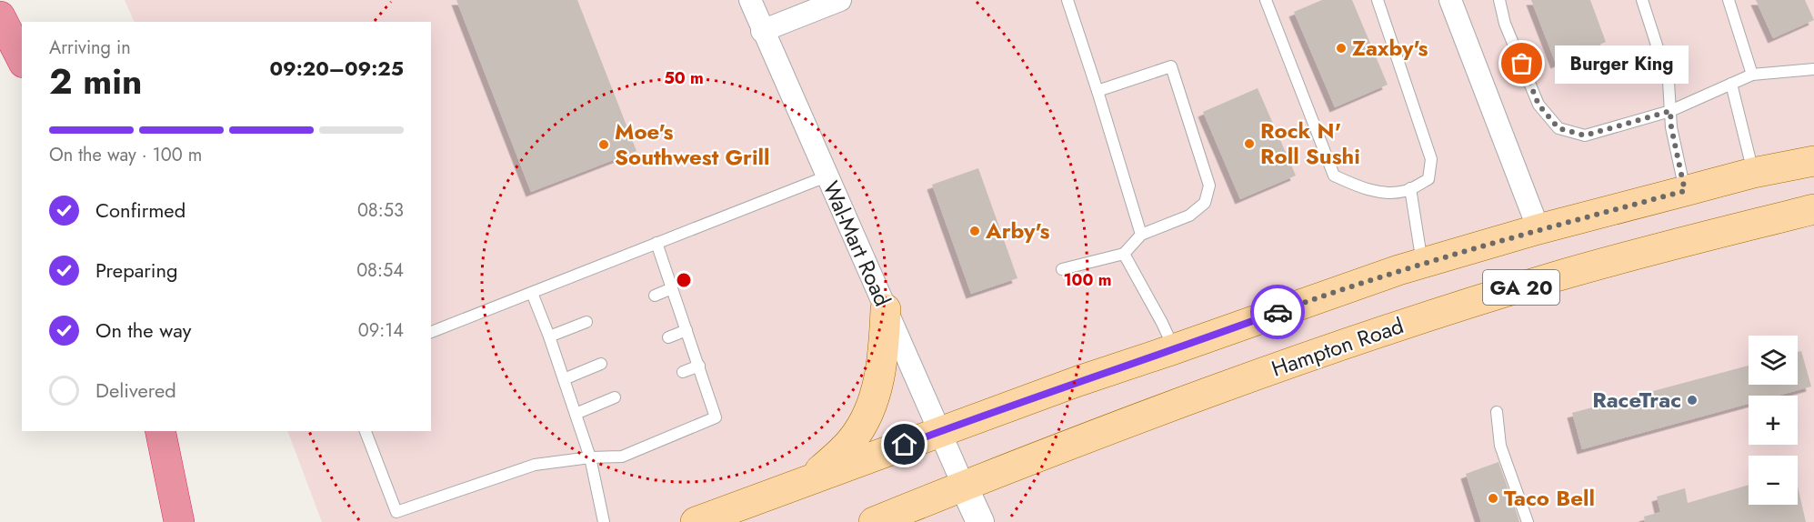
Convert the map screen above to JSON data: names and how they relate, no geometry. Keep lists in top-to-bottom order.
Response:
{
  "streets": {
    "main road": ["GA 20", "Hampton Road"],
    "street": ["Wal-Mart Road"]
  },
  "crossings": [
    ["Wal-Mart Road", "GA 20"],
    ["Wal-Mart Road", "Hampton Road"]
  ],
  "places": [
    "Zaxby's",
    "Burger King",
    "Rock N' Roll Sushi",
    "Moe's Southwest Grill",
    "Arby's",
    "RaceTrac",
    "Taco Bell"
  ],
  "page": {
    "heading": ["2 min", "Arriving in", "09:20–09:25"],
    "bubble": "Burger King",
    "bar": "On the way · 100 m",
    "list": [
      ["Confirmed", "08:53"],
      ["Preparing", "08:54"],
      ["On the way", "09:14"],
      "Delivered"
    ],
    "map_buttons": ["+", "−"]
  },
  "rings": ["50 m", "100 m"]
}
